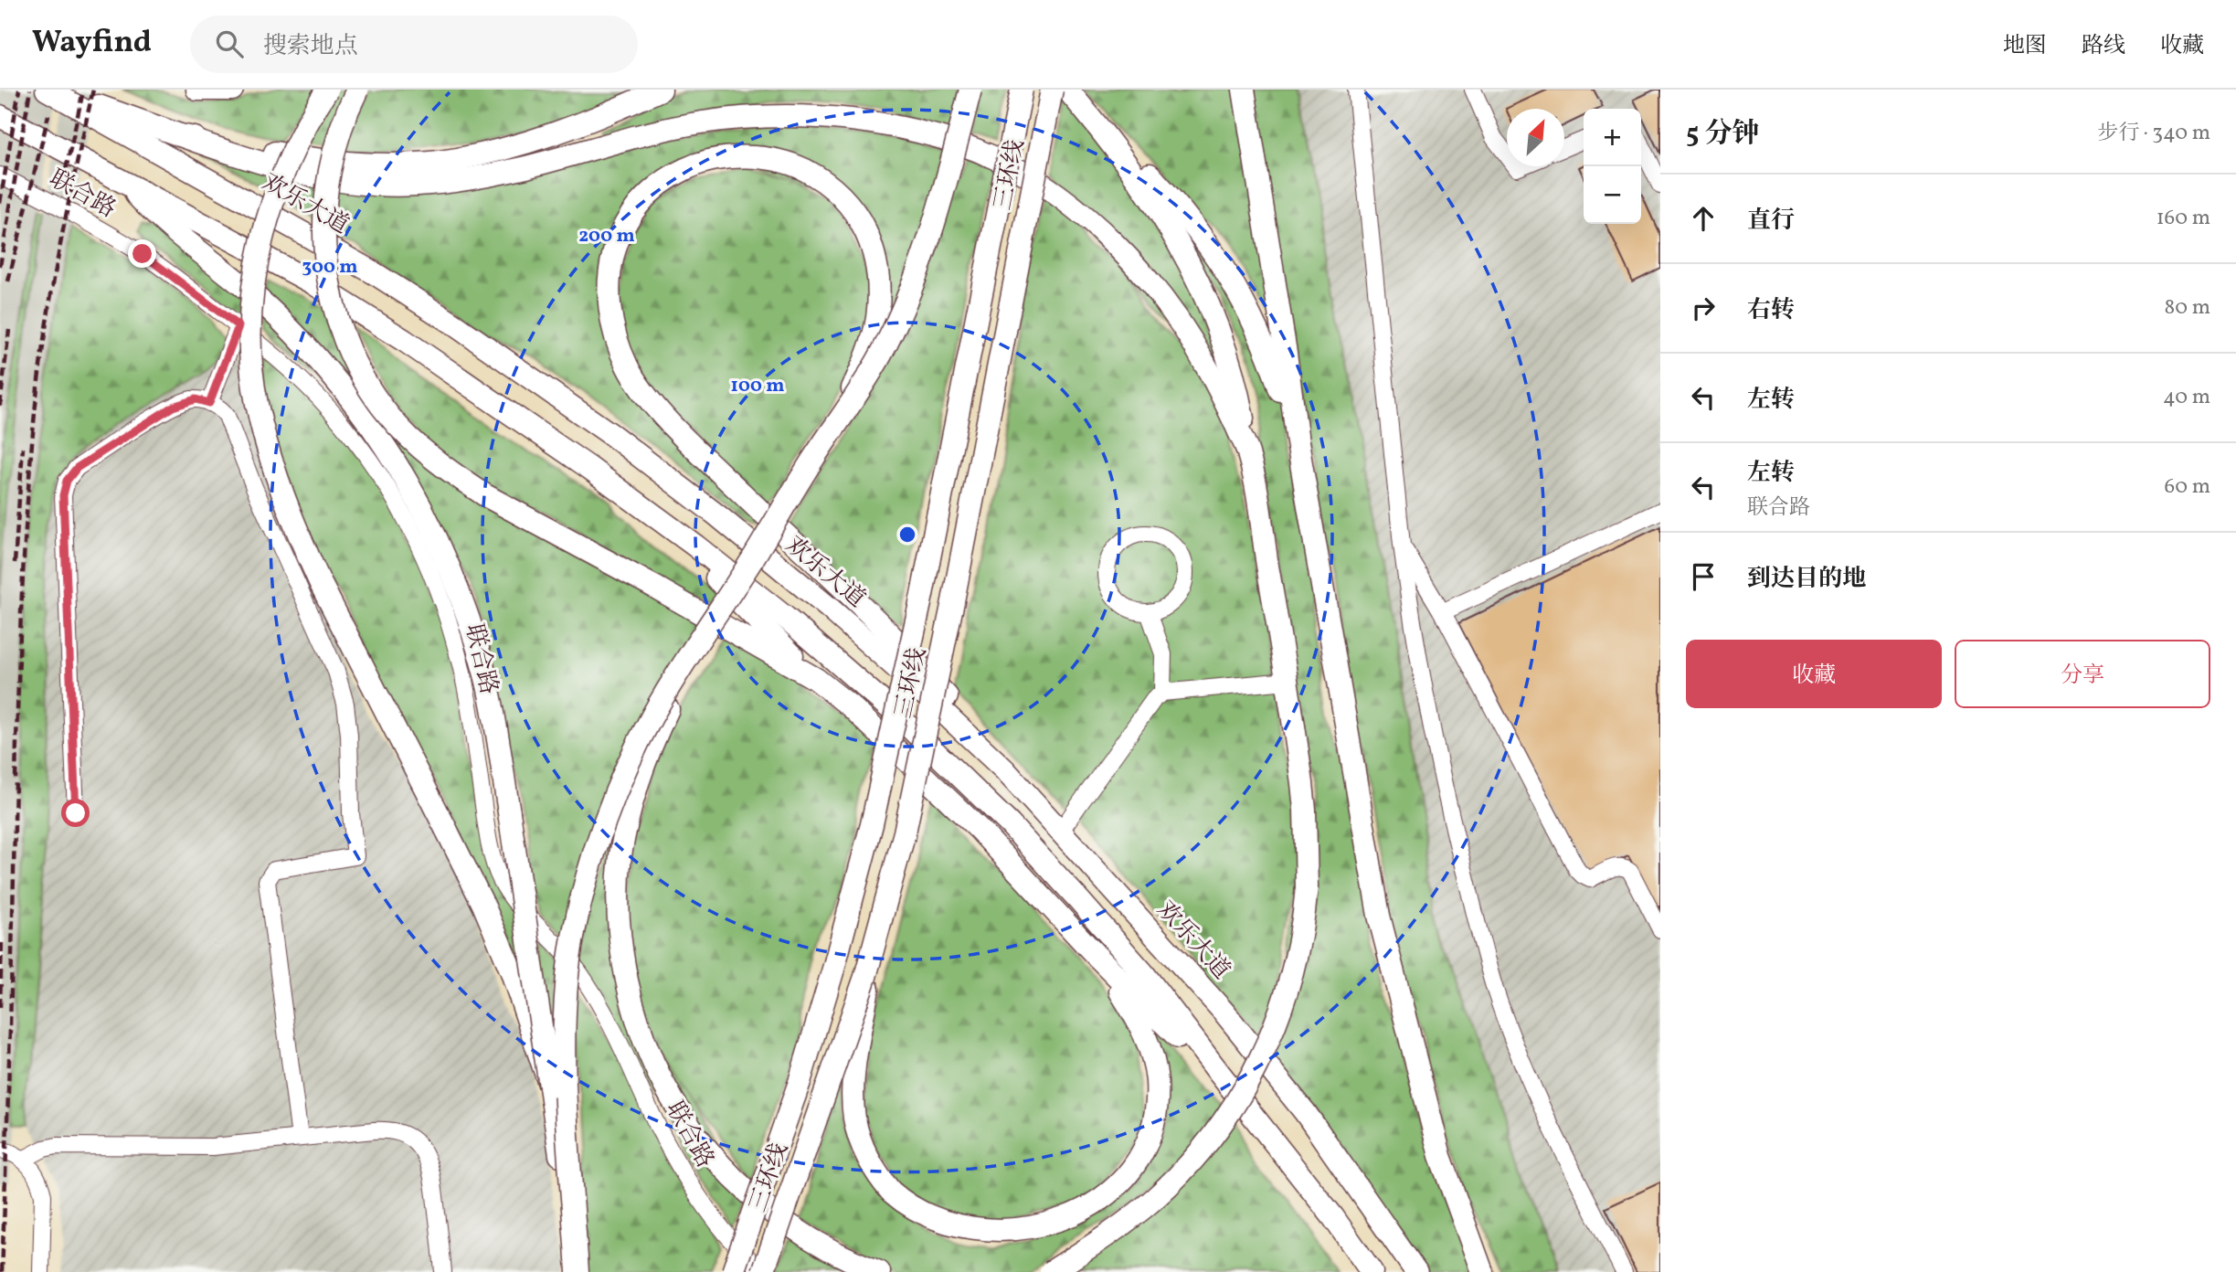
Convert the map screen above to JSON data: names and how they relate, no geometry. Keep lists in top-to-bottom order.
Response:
{
  "streets": {
    "highway": ["三环线", "欢乐大道"],
    "street": ["联合路"]
  },
  "crossings": [
    ["三环线", "联合路"]
  ],
  "north": "top right",
  "page": {
    "header": "Wayfind",
    "search": "搜索地点",
    "nav": ["地图", "路线", "收藏"],
    "heading": ["5 分钟", "步行 · 340 m"],
    "map_buttons": ["+", "−"],
    "list": [
      ["直行", "160 m"],
      ["右转", "80 m"],
      ["左转", "40 m"],
      ["左转", "联合路", "60 m"],
      "到达目的地"
    ],
    "buttons": ["收藏", "分享"]
  },
  "rings": ["200 m", "300 m", "100 m"]
}
